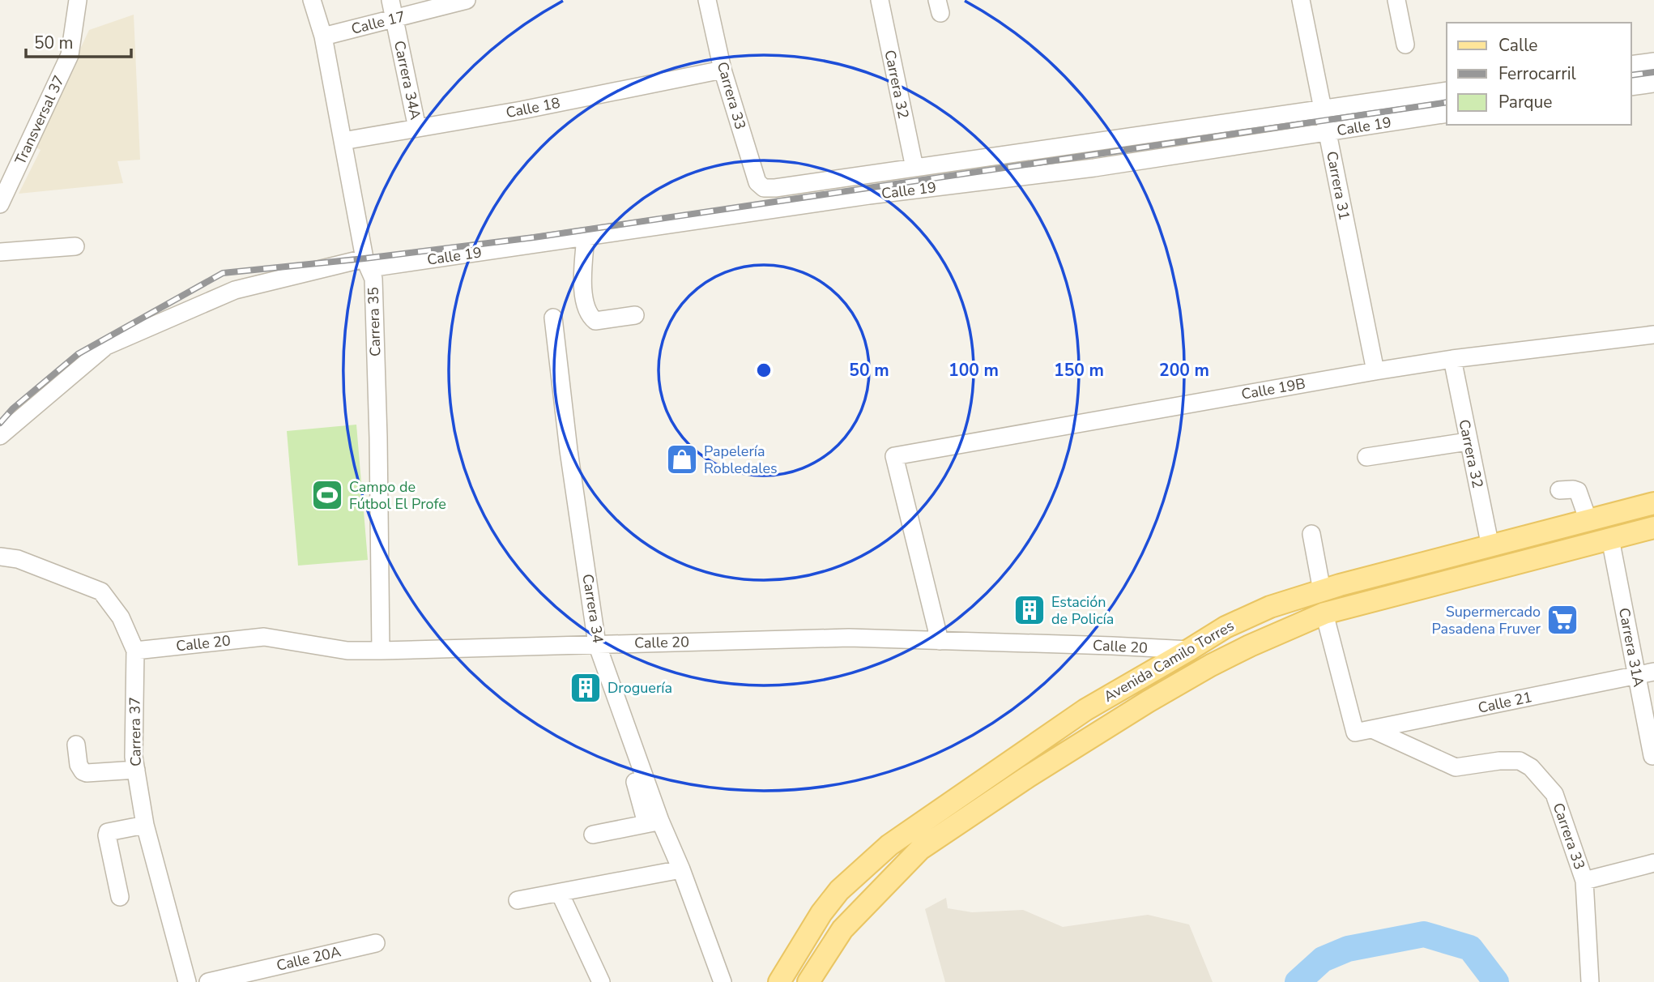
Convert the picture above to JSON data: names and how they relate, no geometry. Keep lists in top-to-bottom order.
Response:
{
  "streets": {
    "main road": ["Avenida Camilo Torres"],
    "street": [
      "Calle 17",
      "Carrera 34A",
      "Carrera 32",
      "Carrera 33",
      "Calle 18",
      "Transversal 37",
      "Calle 19",
      "Carrera 31",
      "Carrera 35",
      "Calle 19B",
      "Carrera 34",
      "Calle 20",
      "Carrera 31A",
      "Calle 21",
      "Carrera 37",
      "Calle 20A"
    ]
  },
  "crossings": [
    ["Calle 17", "Carrera 34A"],
    ["Calle 17", "Carrera 35"],
    ["Carrera 34A", "Calle 18"],
    ["Carrera 32", "Calle 19"],
    ["Carrera 32", "Calle 19B"],
    ["Carrera 32", "Avenida Camilo Torres"],
    ["Carrera 33", "Calle 18"],
    ["Carrera 33", "Calle 19"],
    ["Carrera 33", "Calle 21"],
    ["Calle 18", "Carrera 35"],
    ["Calle 19", "Carrera 31"],
    ["Calle 19", "Carrera 35"],
    ["Carrera 31", "Calle 19B"],
    ["Carrera 35", "Calle 20"],
    ["Calle 19B", "Calle 20"],
    ["Carrera 34", "Calle 20"],
    ["Calle 20", "Avenida Camilo Torres"],
    ["Calle 20", "Carrera 37"],
    ["Carrera 31A", "Avenida Camilo Torres"],
    ["Carrera 31A", "Calle 21"]
  ],
  "places": {
    "shop": ["Papelería Robledales"],
    "sports": ["Campo de Fútbol El Profe"],
    "building": ["Estación de Policía", "Droguería"],
    "supermarket": ["Supermercado Pasadena Fruver"]
  },
  "legend": ["Calle", "Ferrocarril", "Parque"],
  "scale_bar": "50 m",
  "rings": [
    "50 m",
    "100 m",
    "150 m",
    "200 m"
  ]
}
